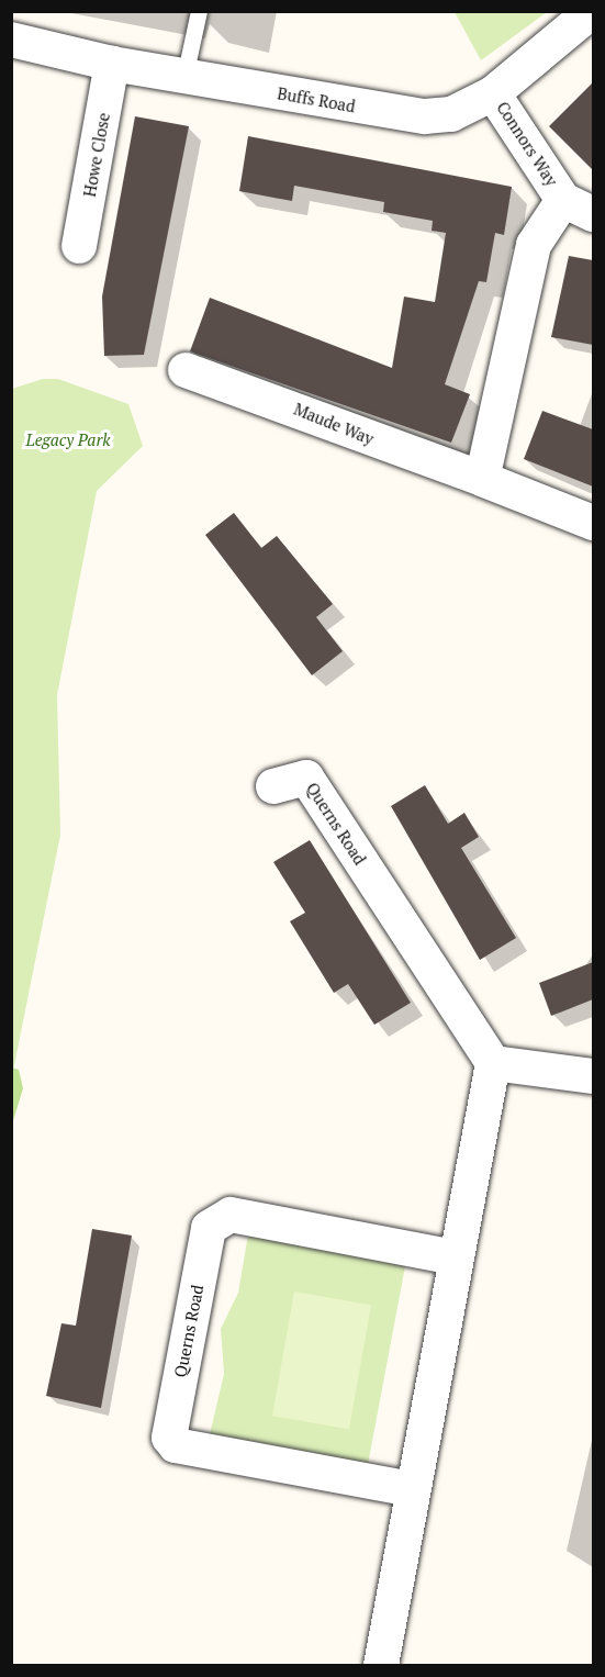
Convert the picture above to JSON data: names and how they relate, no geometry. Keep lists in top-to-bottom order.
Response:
{
  "streets": {
    "street": [
      "Buffs Road",
      "Connors Way",
      "Howe Close",
      "Maude Way",
      "Querns Road"
    ]
  },
  "crossings": [
    ["Buffs Road", "Connors Way"],
    ["Buffs Road", "Howe Close"]
  ],
  "parks": ["Legacy Park"]
}
